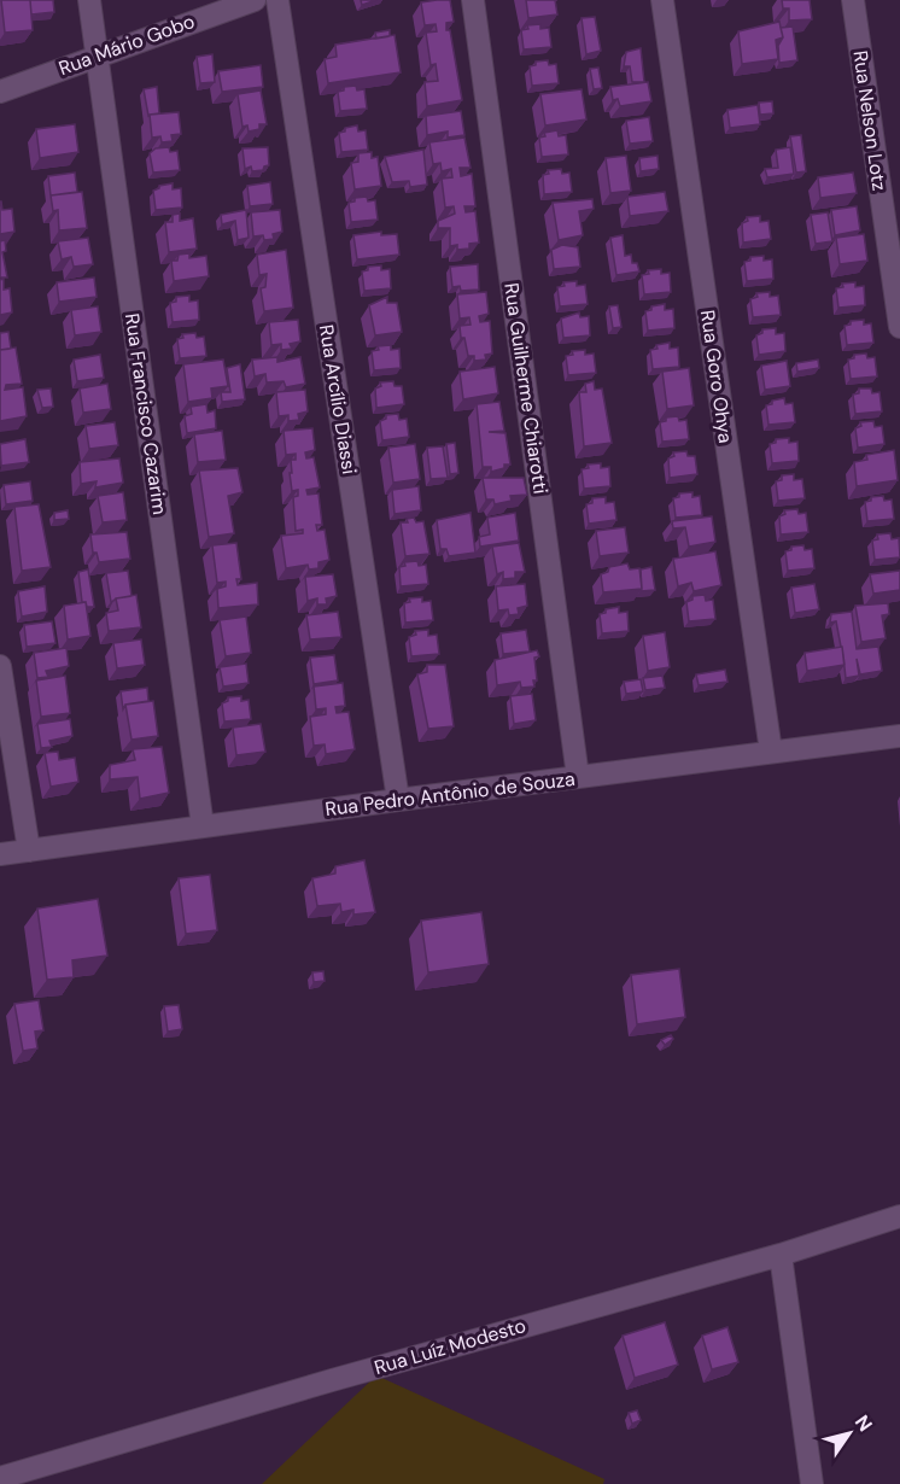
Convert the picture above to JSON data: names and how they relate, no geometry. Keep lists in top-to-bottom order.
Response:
{
  "streets": {
    "street": [
      "Rua Mário Gobo",
      "Rua Nelson Lotz",
      "Rua Goro Ohya",
      "Rua Guilherme Chiarotti",
      "Rua Arcílio Diassi",
      "Rua Francisco Cazarim",
      "Rua Pedro Antônio de Souza",
      "Rua Luíz Modesto"
    ]
  },
  "crossings": [
    ["Rua Mário Gobo", "Rua Francisco Cazarim"],
    ["Rua Goro Ohya", "Rua Pedro Antônio de Souza"],
    ["Rua Guilherme Chiarotti", "Rua Pedro Antônio de Souza"],
    ["Rua Arcílio Diassi", "Rua Pedro Antônio de Souza"],
    ["Rua Francisco Cazarim", "Rua Pedro Antônio de Souza"]
  ],
  "north": "top right"
}
